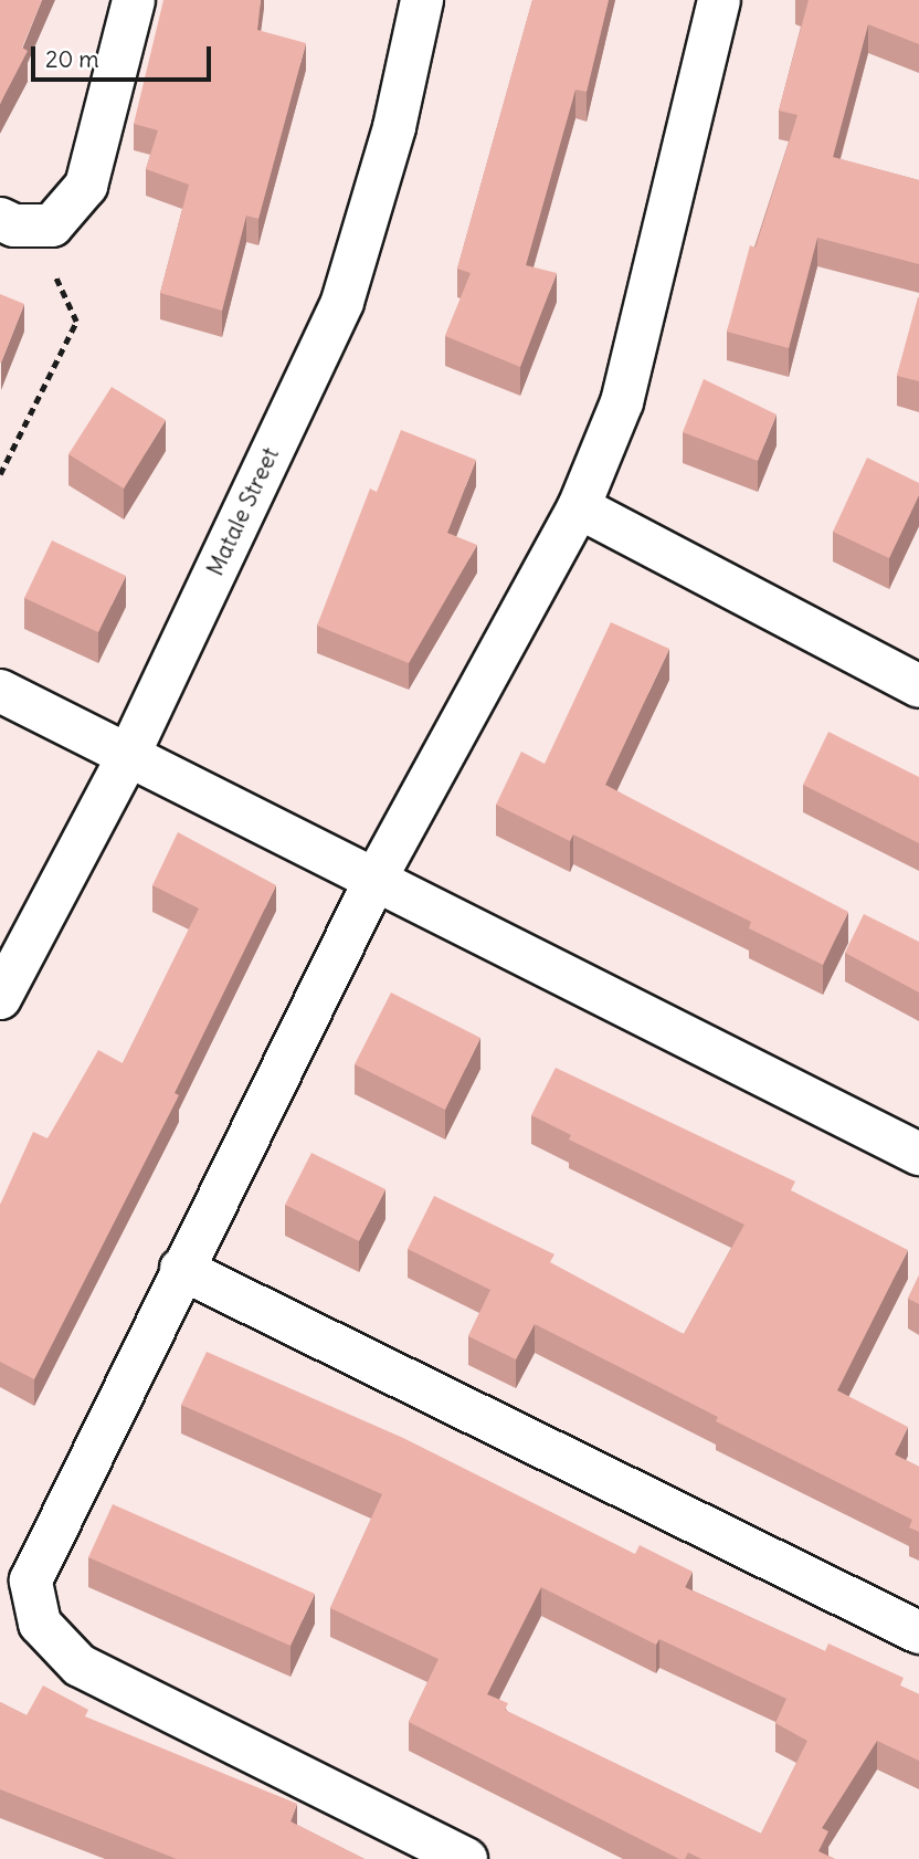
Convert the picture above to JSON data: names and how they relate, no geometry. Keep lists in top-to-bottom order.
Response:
{
  "streets": {
    "street": ["Matale Street"]
  },
  "scale_bar": "20 m"
}
